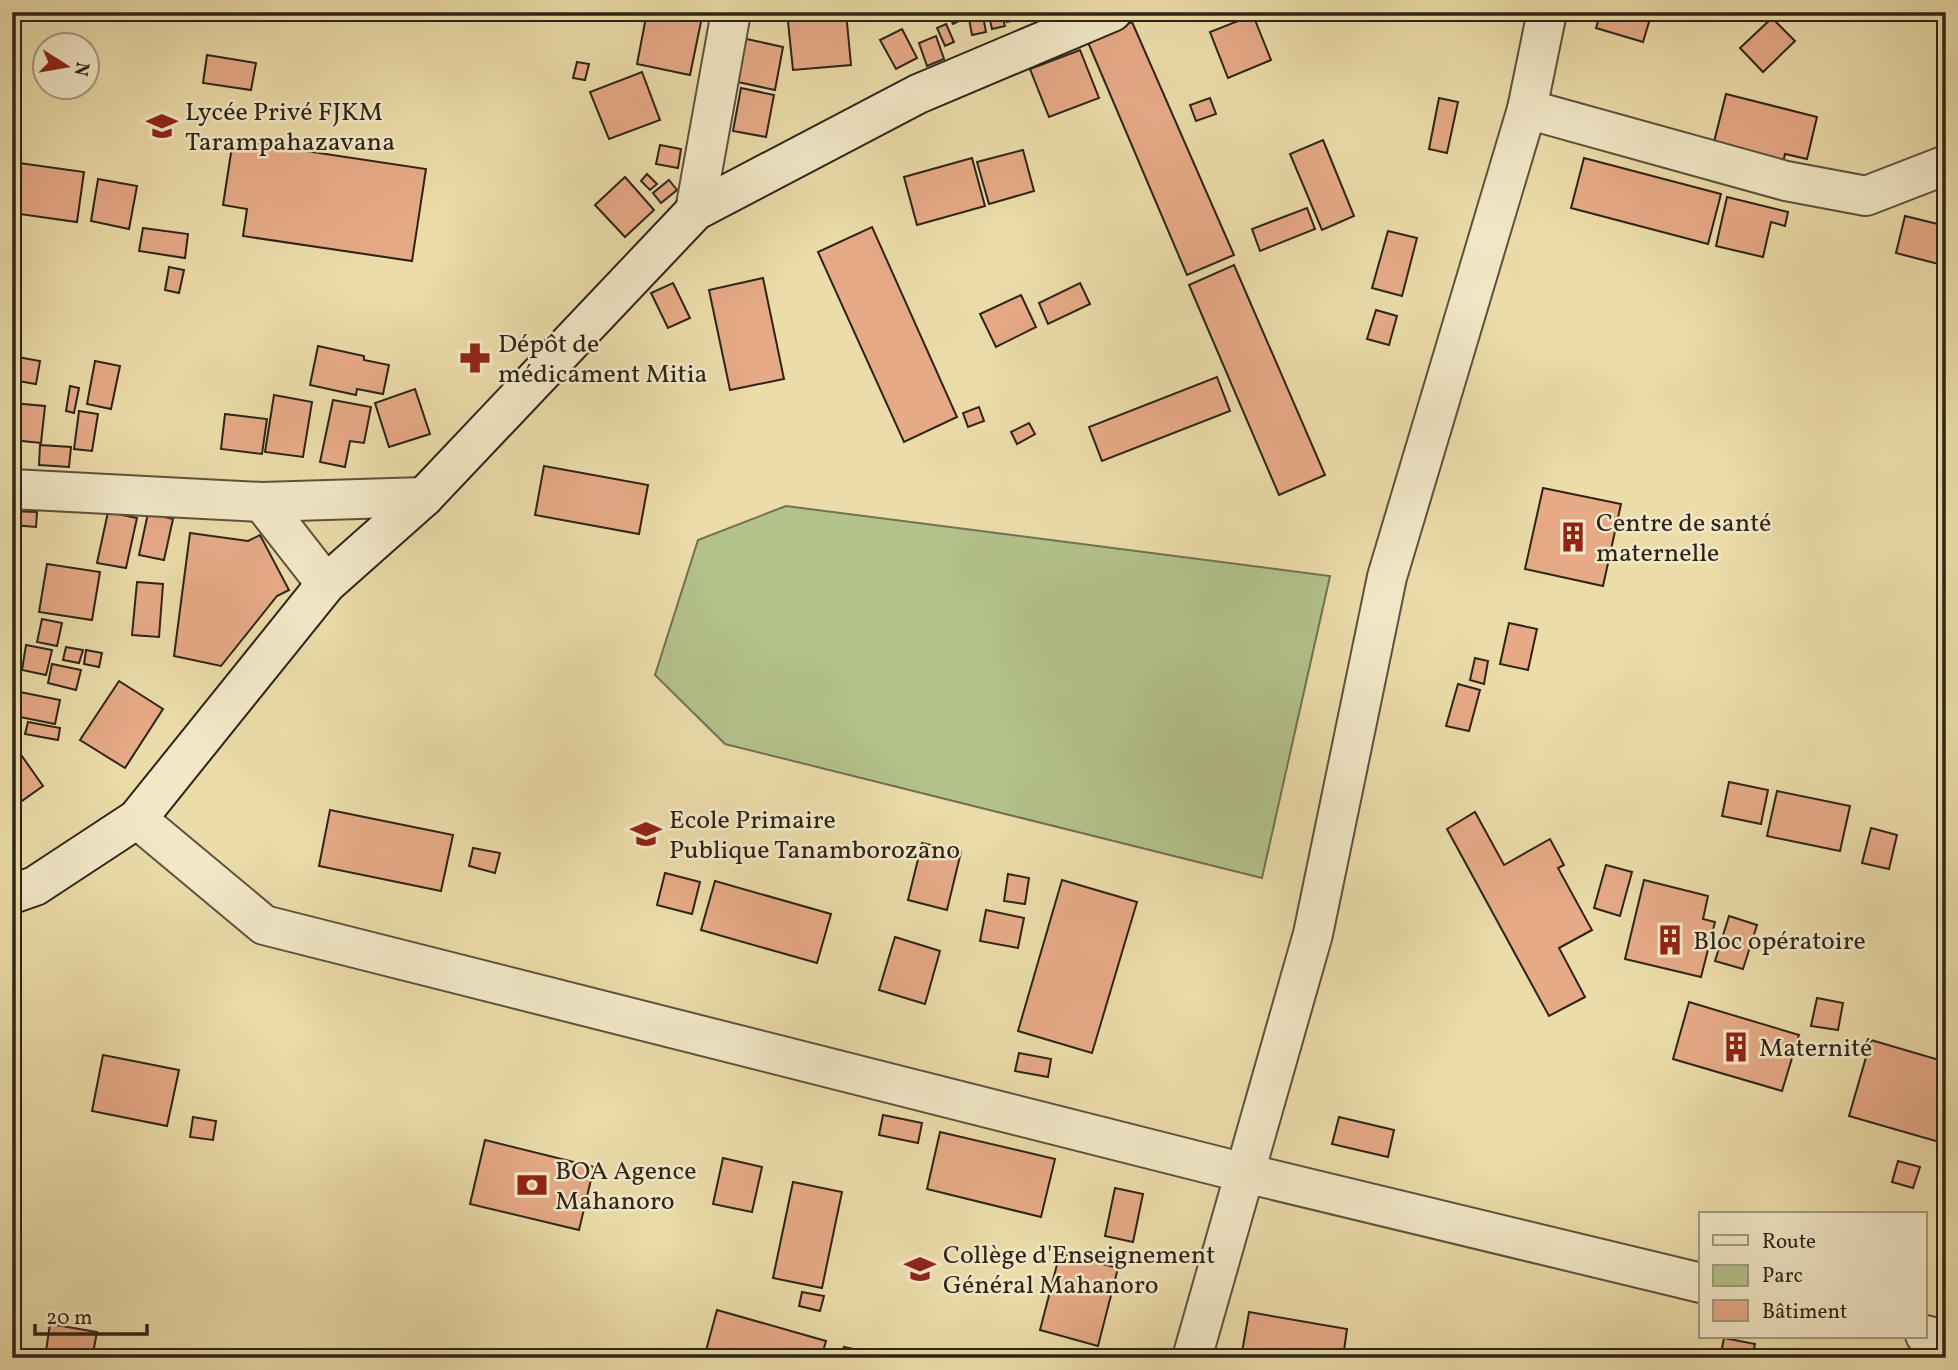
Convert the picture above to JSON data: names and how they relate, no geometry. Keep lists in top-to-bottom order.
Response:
{
  "places": {
    "school or university": ["Lycée Privé FJKM Tarampahazavana", "Ecole Primaire Publique Tanamborozano", "Collège d'Enseignement Général Mahanoro"],
    "pharmacy": ["Dépôt de médicament Mitia"],
    "building": ["Centre de santé maternelle", "Bloc opératoire", "Maternité"],
    "bank": ["BOA Agence Mahanoro"]
  },
  "legend": ["Route", "Parc", "Bâtiment"],
  "scale_bar": "20 m",
  "north": "right"
}
